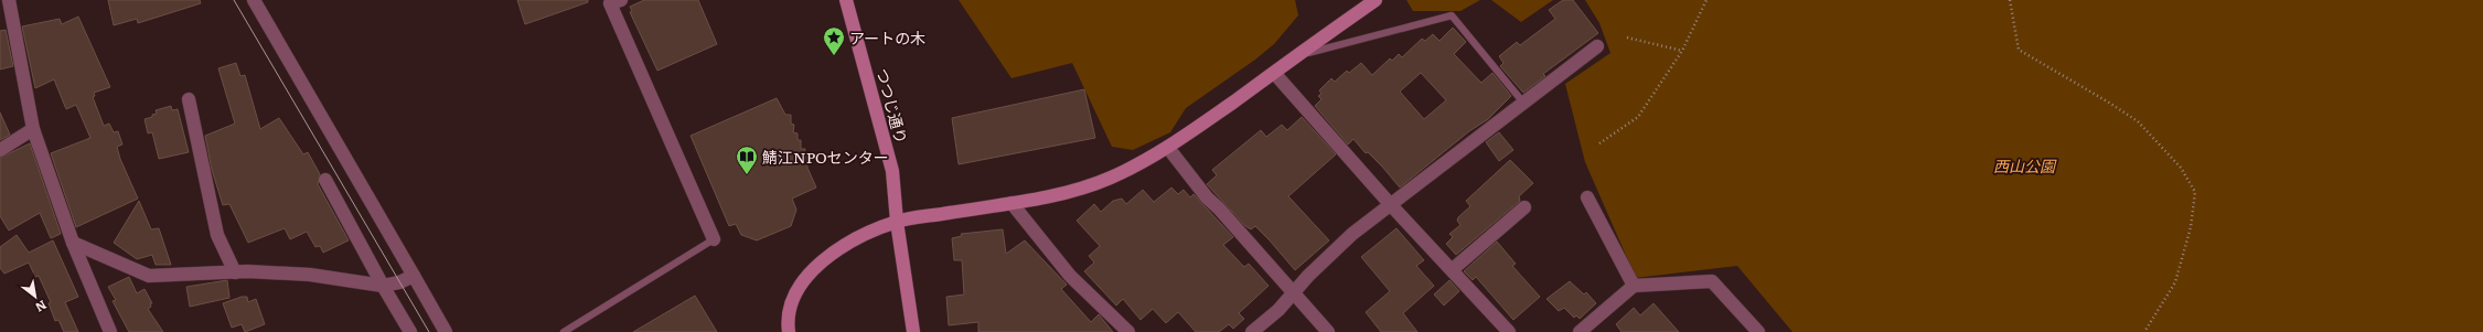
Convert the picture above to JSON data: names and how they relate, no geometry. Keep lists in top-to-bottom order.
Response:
{
  "streets": {
    "street": ["つつじ通り"]
  },
  "parks": ["西山公園"],
  "places": {
    "place": ["アートの木"],
    "library": ["鯖江NPOセンター"]
  },
  "north": "bottom right"
}
